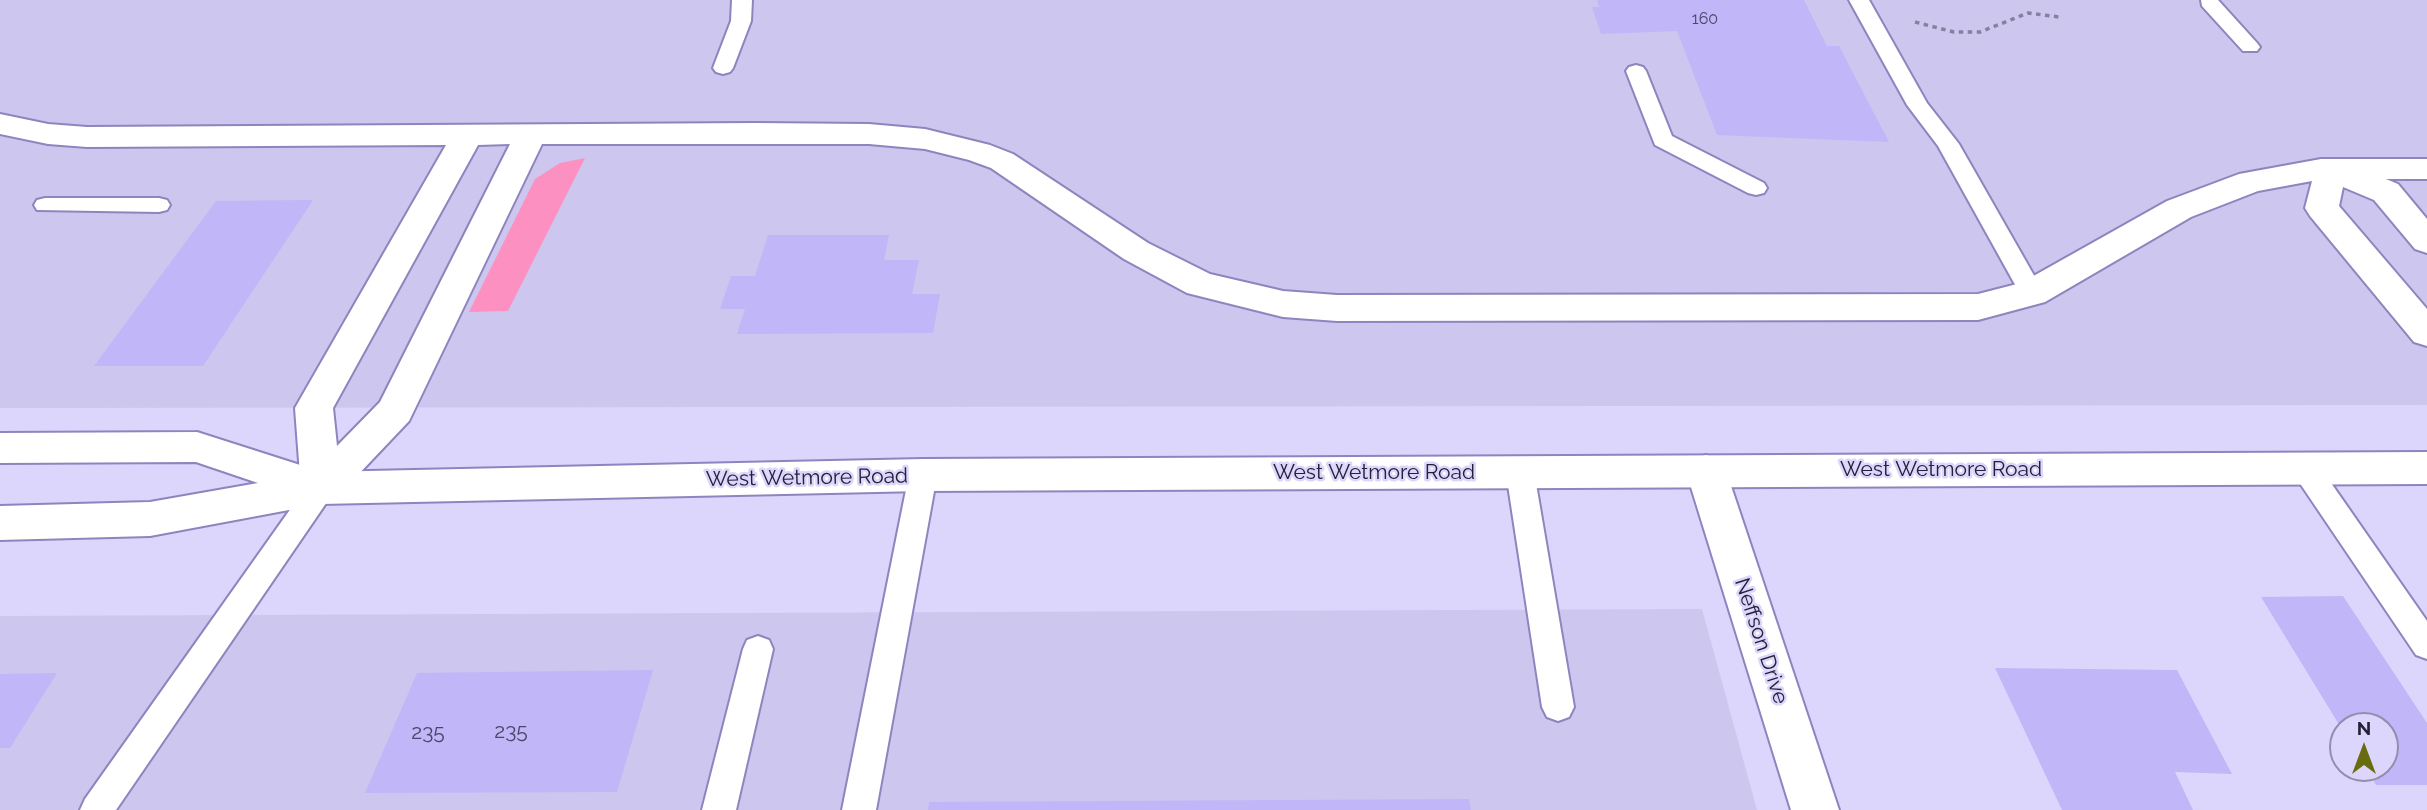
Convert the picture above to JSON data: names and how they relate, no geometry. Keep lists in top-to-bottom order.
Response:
{
  "streets": {
    "street": ["West Wetmore Road", "Neffson Drive"]
  },
  "crossings": [
    ["West Wetmore Road", "Neffson Drive"]
  ],
  "house_numbers": ["160", "235", "235"],
  "north": "top"
}
